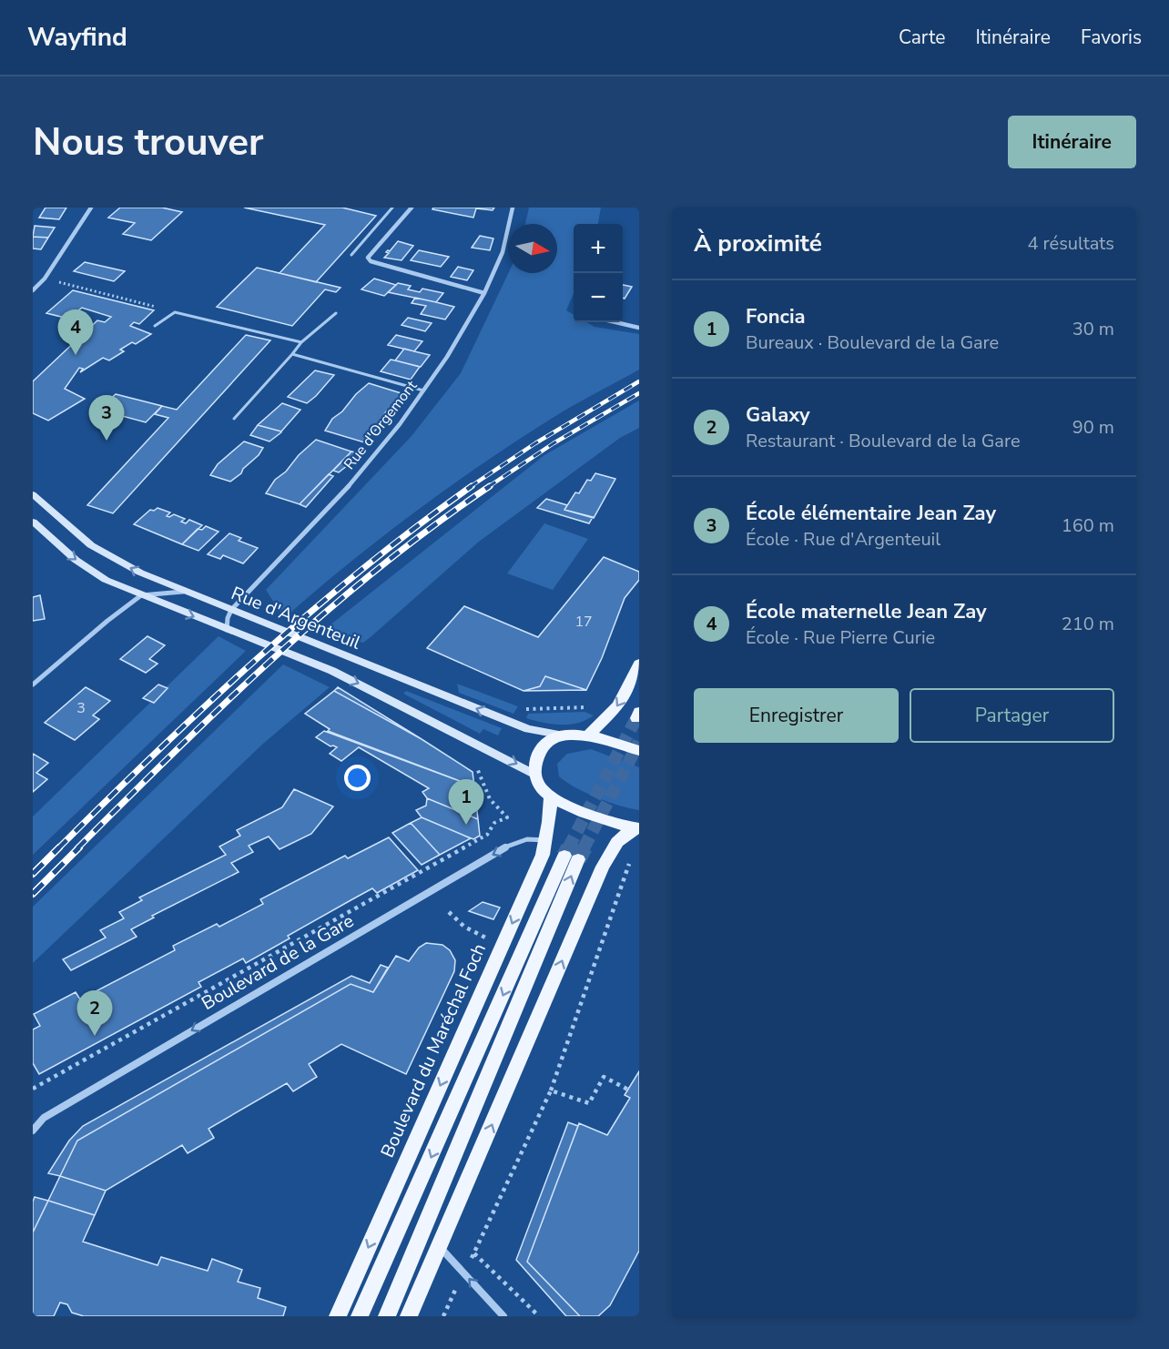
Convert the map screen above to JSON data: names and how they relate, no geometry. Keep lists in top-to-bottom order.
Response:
{
  "streets": {
    "main road": ["Rue d'Argenteuil", "Boulevard du Maréchal Foch"],
    "street": ["Rue d'Orgemont", "Boulevard de la Gare"]
  },
  "crossings": [
    ["Rue d'Orgemont", "Rue d'Argenteuil"],
    ["Boulevard de la Gare", "Boulevard du Maréchal Foch"]
  ],
  "one_way": ["Boulevard de la Gare"],
  "house_numbers": ["17", "3"],
  "north": "right",
  "page": {
    "header": "Wayfind",
    "nav": ["Carte", "Itinéraire", "Favoris"],
    "buttons": [
      "Itinéraire",
      ["Enregistrer", "Partager"]
    ],
    "title": "Nous trouver",
    "heading": ["À proximité", "4 résultats"],
    "map_buttons": ["+", "−"],
    "list": [
      {
        "mark": "1",
        "name": "Foncia",
        "note": "Bureaux · Boulevard de la Gare",
        "value": "30 m"
      },
      {
        "mark": "2",
        "name": "Galaxy",
        "note": "Restaurant · Boulevard de la Gare",
        "value": "90 m"
      },
      {
        "mark": "3",
        "name": "École élémentaire Jean Zay",
        "note": "École · Rue d'Argenteuil",
        "value": "160 m"
      },
      {
        "mark": "4",
        "name": "École maternelle Jean Zay",
        "note": "École · Rue Pierre Curie",
        "value": "210 m"
      }
    ],
    "pins": [
      "4",
      "3",
      "1",
      "2"
    ]
  }
}
